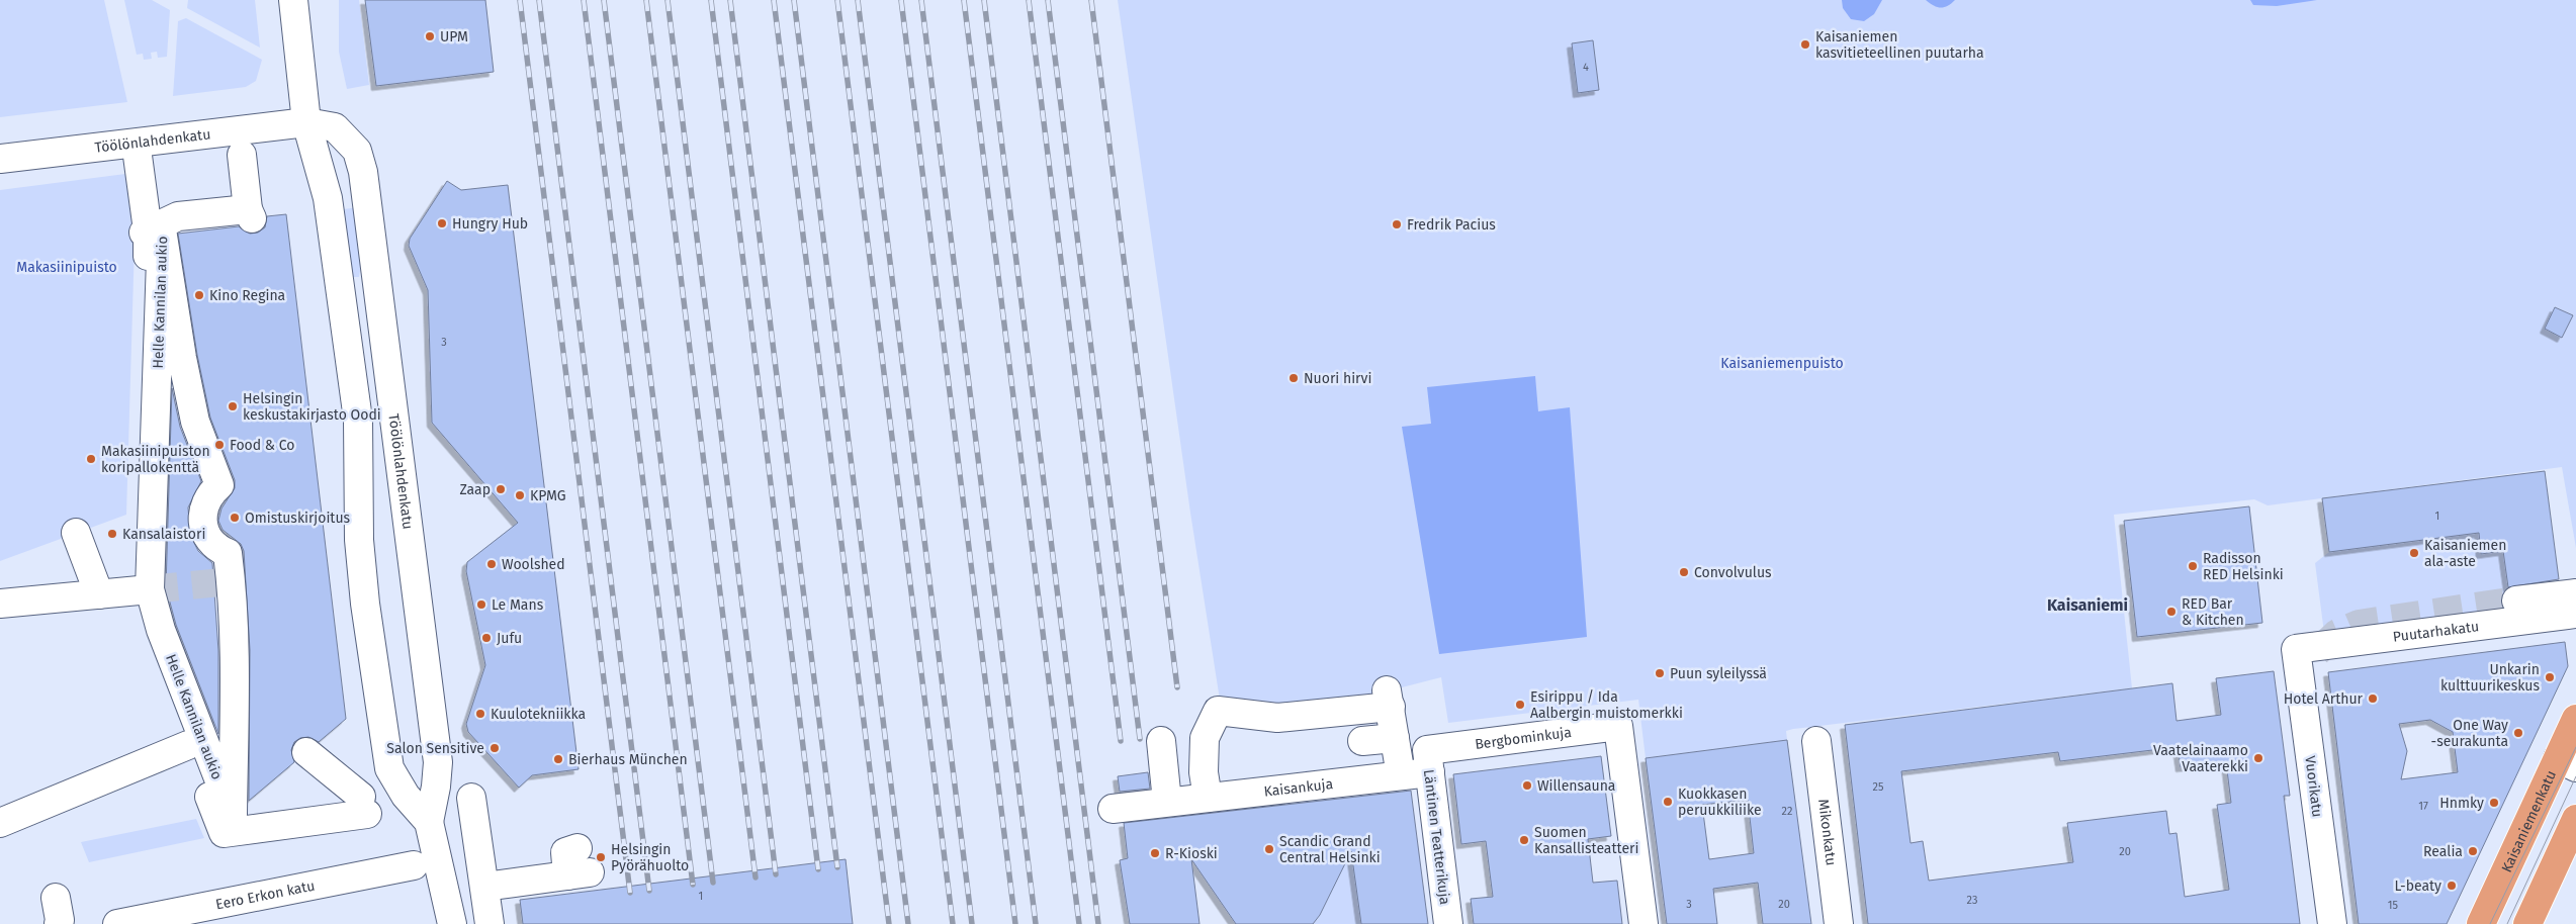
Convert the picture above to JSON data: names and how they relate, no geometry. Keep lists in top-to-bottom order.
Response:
{
  "streets": {
    "main road": ["Kaisaniemenkatu"],
    "street": [
      "Töölönlahdenkatu",
      "Helle Kannilan aukio",
      "Puutarhakatu",
      "Bergbominkuja",
      "Kaisankuja",
      "Vuorikatu",
      "Mikonkatu",
      "Läntinen Teatterikuja",
      "Eero Erkon katu"
    ]
  },
  "crossings": [
    ["Puutarhakatu", "Vuorikatu"],
    ["Bergbominkuja", "Kaisankuja"],
    ["Bergbominkuja", "Läntinen Teatterikuja"],
    ["Kaisankuja", "Läntinen Teatterikuja"]
  ],
  "districts": ["Kaisaniemi"],
  "parks": ["Makasiinipuisto", "Kaisaniemenpuisto"],
  "places": [
    "UPM",
    "Kaisaniemen kasvitieteellinen puutarha",
    "Hungry Hub",
    "Fredrik Pacius",
    "Kino Regina",
    "Nuori hirvi",
    "Helsingin keskustakirjasto Oodi",
    "Food & Co",
    "Makasiinipuiston koripallokenttä",
    "Zaap",
    "KPMG",
    "Omistuskirjoitus",
    "Kansalaistori",
    "Kaisaniemen ala-aste",
    "Woolshed",
    "Radisson RED Helsinki",
    "Convolvulus",
    "Le Mans",
    "RED Bar & Kitchen",
    "Jufu",
    "Puun syleilyssä",
    "Unkarin kulttuurikeskus",
    "Hotel Arthur",
    "Esirippu / Ida Aalbergin muistomerkki",
    "Kuulotekniikka",
    "One Way -seurakunta",
    "Salon Sensitive",
    "Vaatelainaamo Vaaterekki",
    "Bierhaus München",
    "Willensauna",
    "Kuokkasen peruukkiliike",
    "Hnmky",
    "Suomen Kansallisteatteri",
    "Scandic Grand Central Helsinki",
    "Realia",
    "R-Kioski",
    "Helsingin Pyörähuolto",
    "L-beaty"
  ],
  "house_numbers": [
    "4",
    "3",
    "1",
    "25",
    "17",
    "22",
    "20",
    "1",
    "23",
    "3",
    "20",
    "15"
  ]
}
